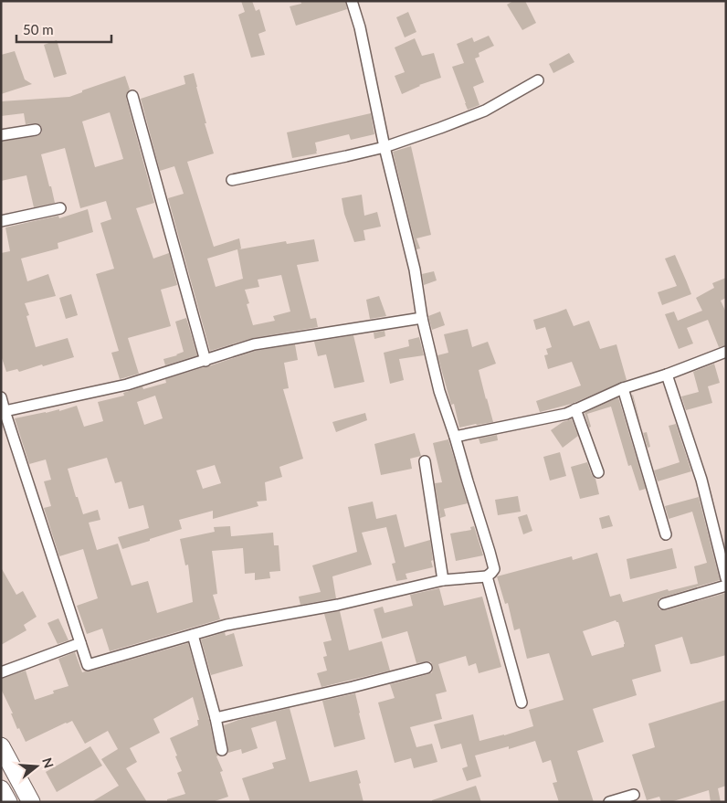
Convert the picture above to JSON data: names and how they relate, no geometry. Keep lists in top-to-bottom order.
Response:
{
  "scale_bar": "50 m",
  "north": "right"
}
